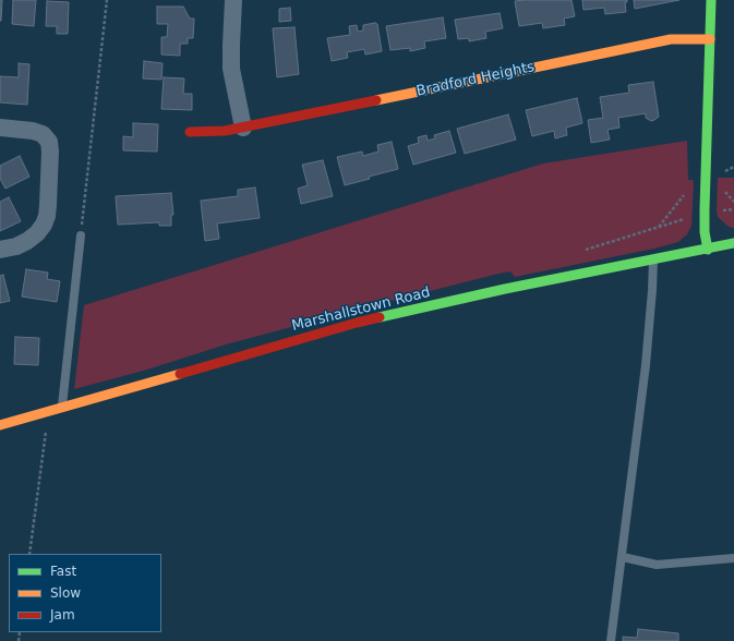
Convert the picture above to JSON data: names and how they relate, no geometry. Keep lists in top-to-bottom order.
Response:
{
  "streets": {
    "street": ["Bradford Heights", "Marshallstown Road"]
  },
  "legend": ["Fast", "Slow", "Jam"]
}
